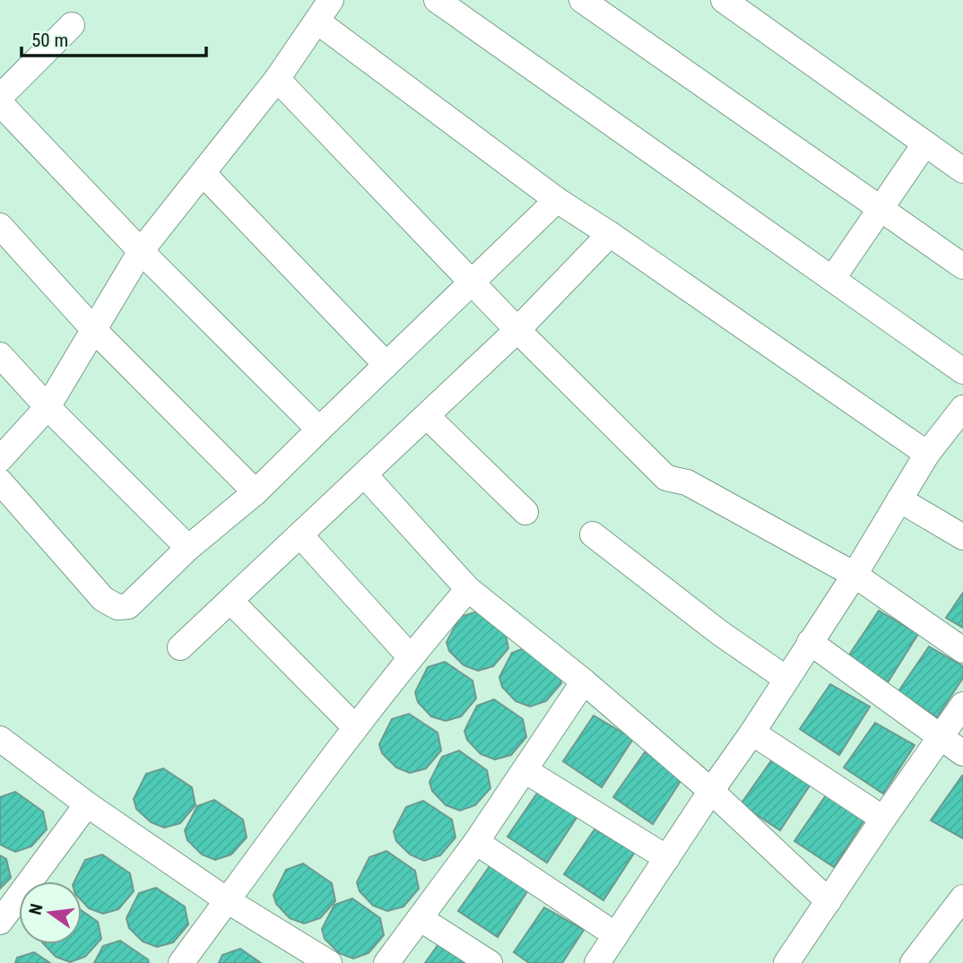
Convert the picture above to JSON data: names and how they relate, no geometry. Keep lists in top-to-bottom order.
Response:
{
  "scale_bar": "50 m",
  "north": "left"
}
